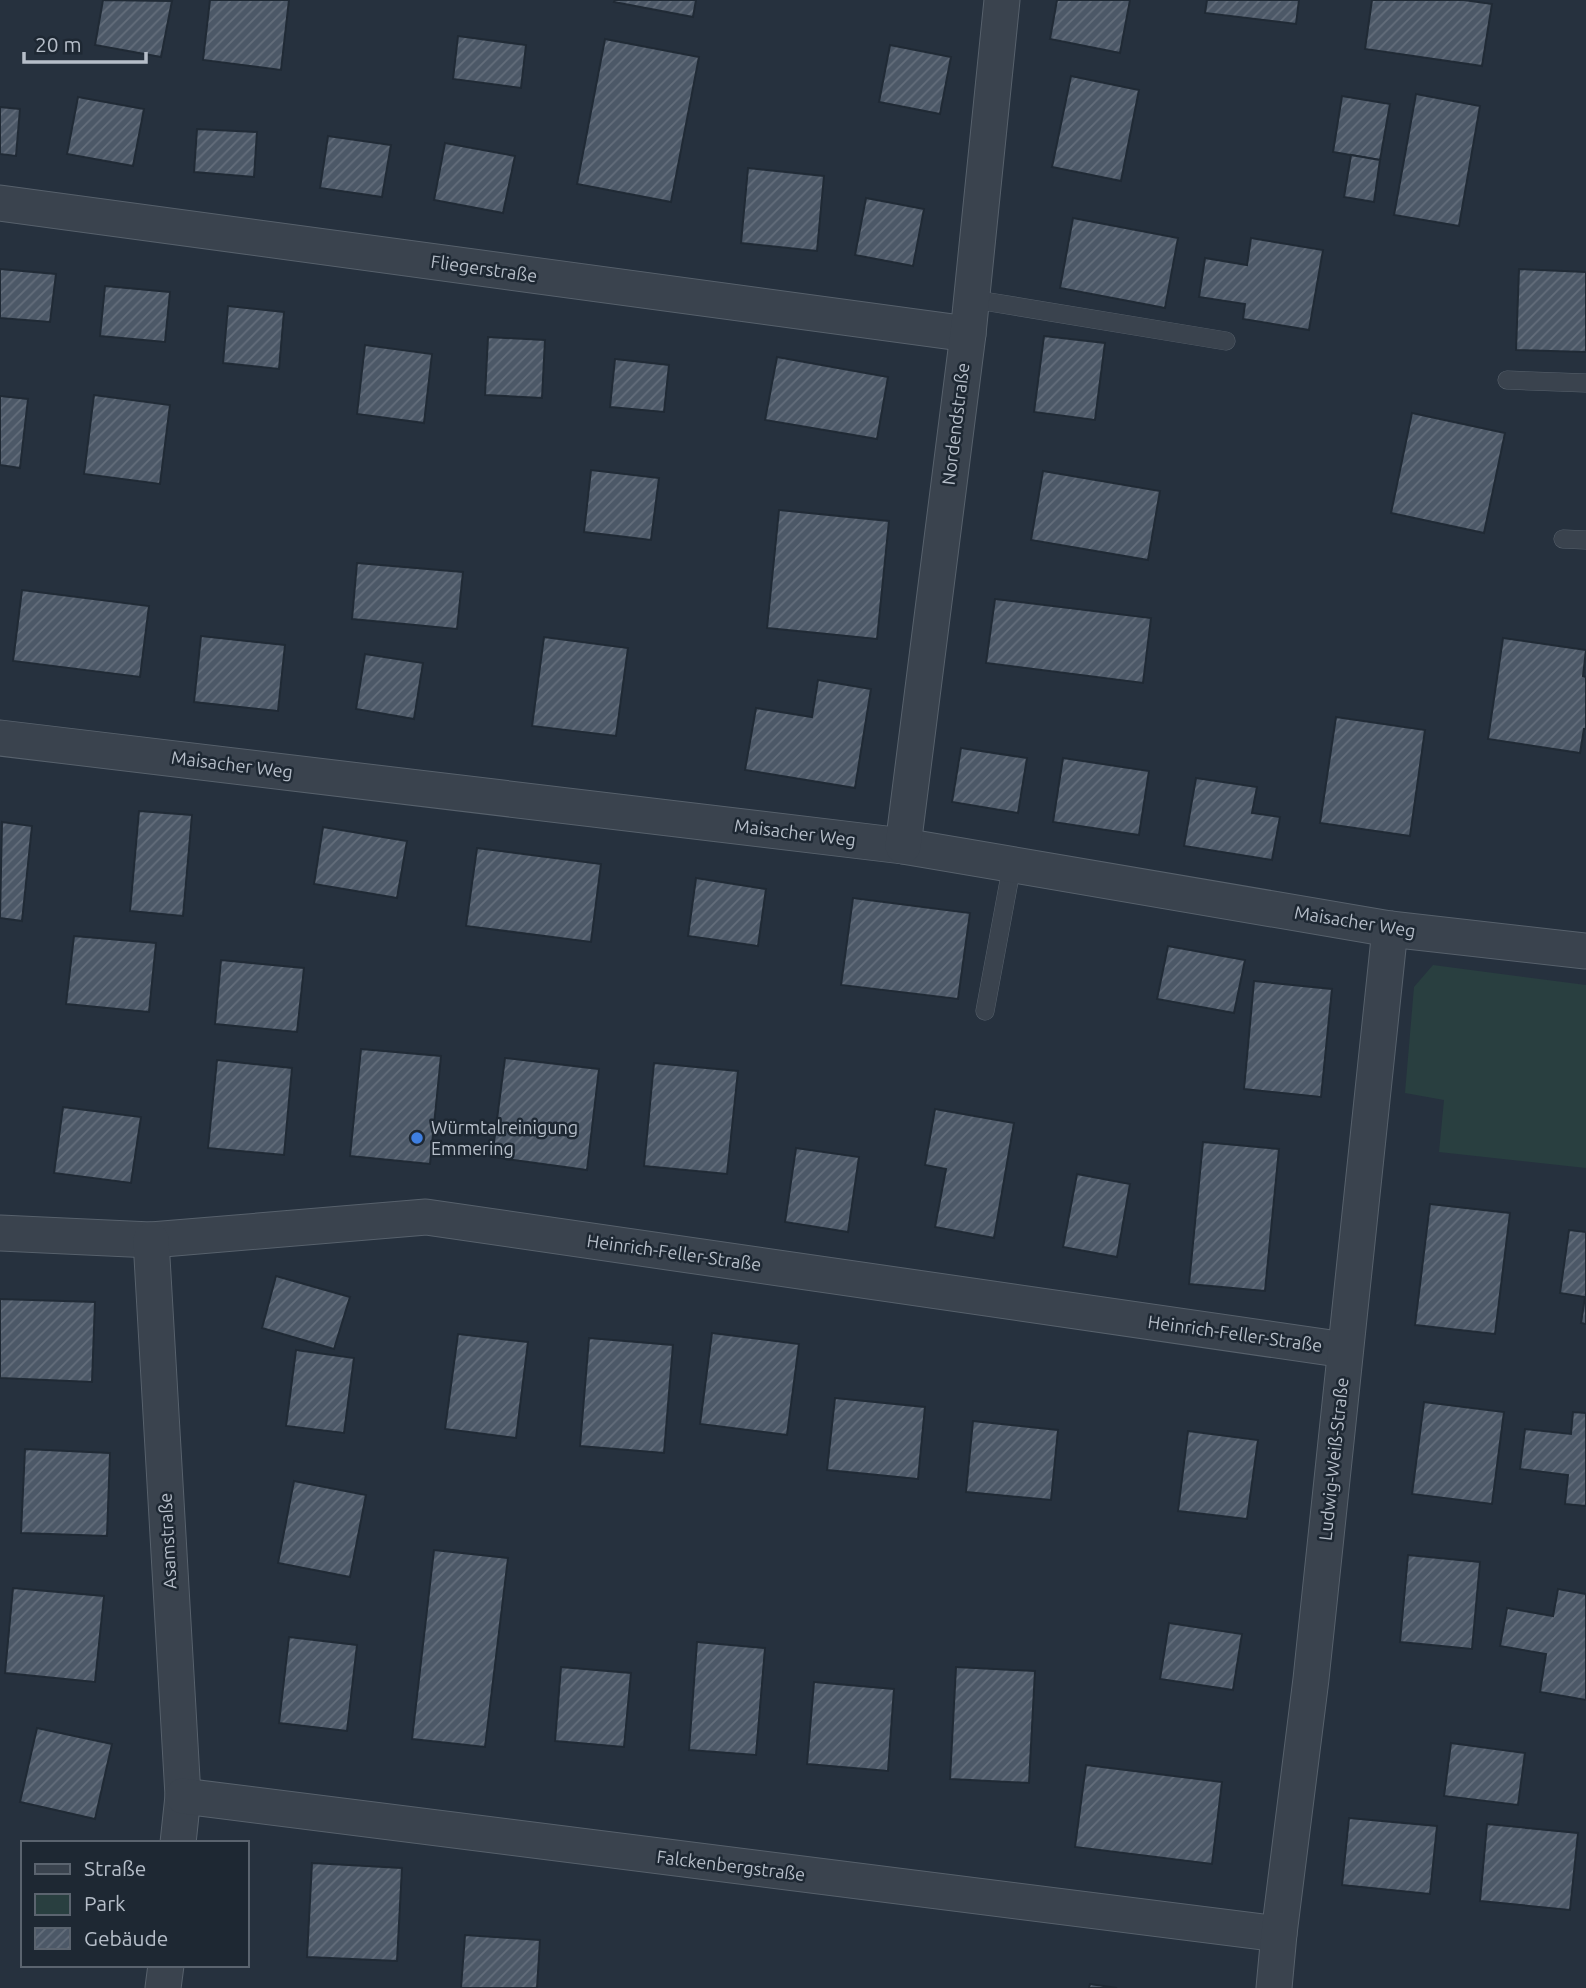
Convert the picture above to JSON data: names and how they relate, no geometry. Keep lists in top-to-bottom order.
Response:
{
  "streets": {
    "street": [
      "Fliegerstraße",
      "Nordendstraße",
      "Maisacher Weg",
      "Heinrich-Feller-Straße",
      "Ludwig-Weiß-Straße",
      "Asamstraße",
      "Falckenbergstraße"
    ]
  },
  "crossings": [
    ["Fliegerstraße", "Nordendstraße"],
    ["Nordendstraße", "Maisacher Weg"],
    ["Maisacher Weg", "Ludwig-Weiß-Straße"],
    ["Heinrich-Feller-Straße", "Ludwig-Weiß-Straße"],
    ["Heinrich-Feller-Straße", "Asamstraße"],
    ["Ludwig-Weiß-Straße", "Falckenbergstraße"],
    ["Asamstraße", "Falckenbergstraße"]
  ],
  "places": ["Würmtalreinigung Emmering"],
  "legend": ["Straße", "Park", "Gebäude"],
  "scale_bar": "20 m"
}
